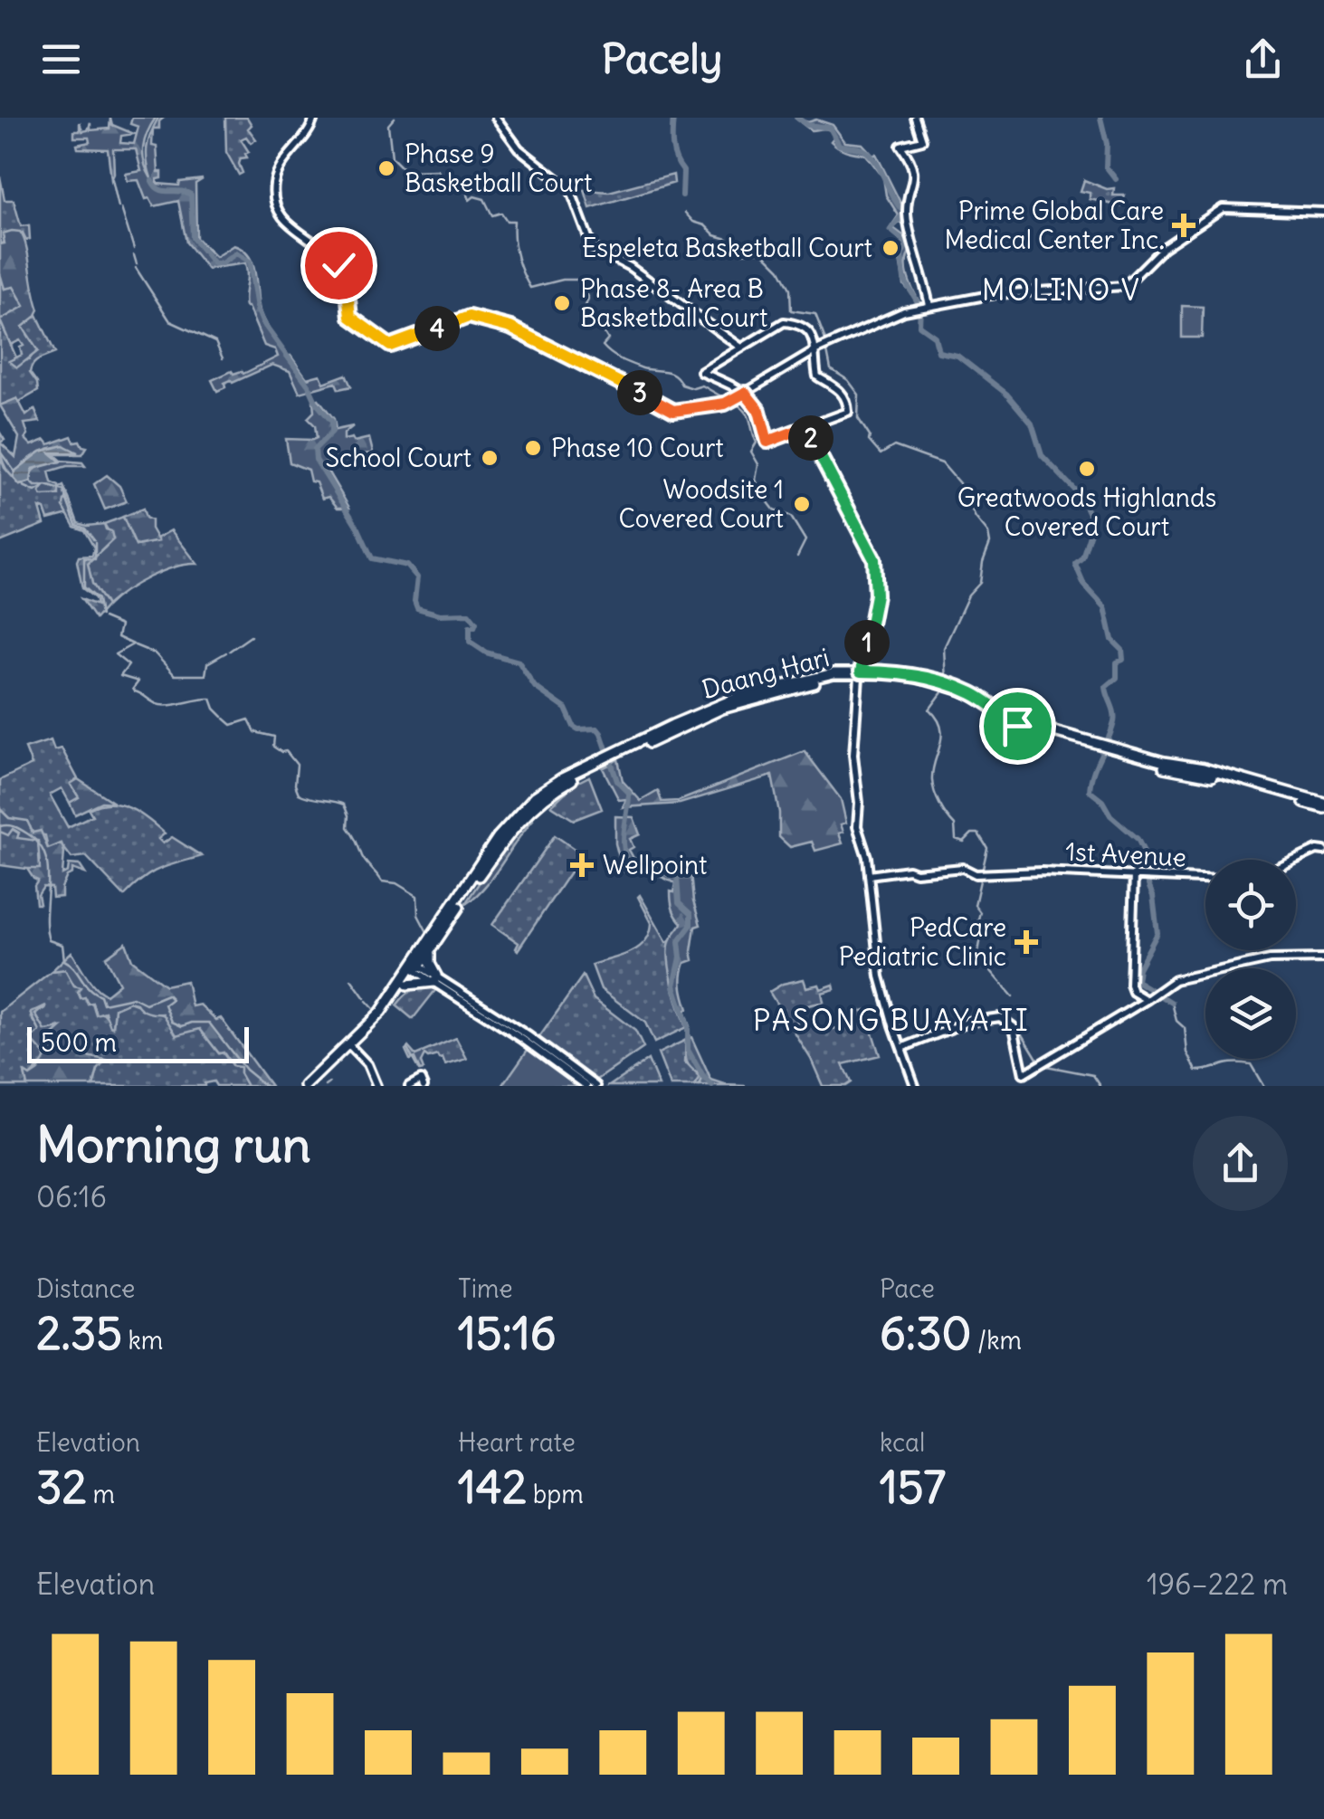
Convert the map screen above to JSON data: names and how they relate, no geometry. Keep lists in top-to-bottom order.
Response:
{
  "streets": {
    "main road": ["Daang Hari"],
    "street": ["1st Avenue"]
  },
  "districts": ["MOLINO V", "PASONG BUAYA II"],
  "places": {
    "other": [
      "Phase 9 Basketball Court",
      "Espeleta Basketball Court",
      "Phase 8- Area B Basketball Court",
      "Phase 10 Court",
      "School Court",
      "Greatwoods Highlands Covered Court",
      "Woodsite 1 Covered Court"
    ],
    "health": ["Prime Global Care Medical Center Inc.", "Wellpoint", "PedCare Pediatric Clinic"]
  },
  "scale_bar": "500 m",
  "page": {
    "header": "Pacely",
    "pins": [
      "4",
      "3",
      "2",
      "1"
    ],
    "scale": "500 m",
    "heading": ["Morning run", "06:16"],
    "stats": [
      ["Distance", "2.35 km"],
      ["Time", "15:16"],
      ["Pace", "6:30 /km"],
      ["Elevation", "32 m"],
      ["Heart rate", "142 bpm"],
      ["kcal", "157"]
    ],
    "chart": ["Elevation", "196–222 m"]
  }
}
